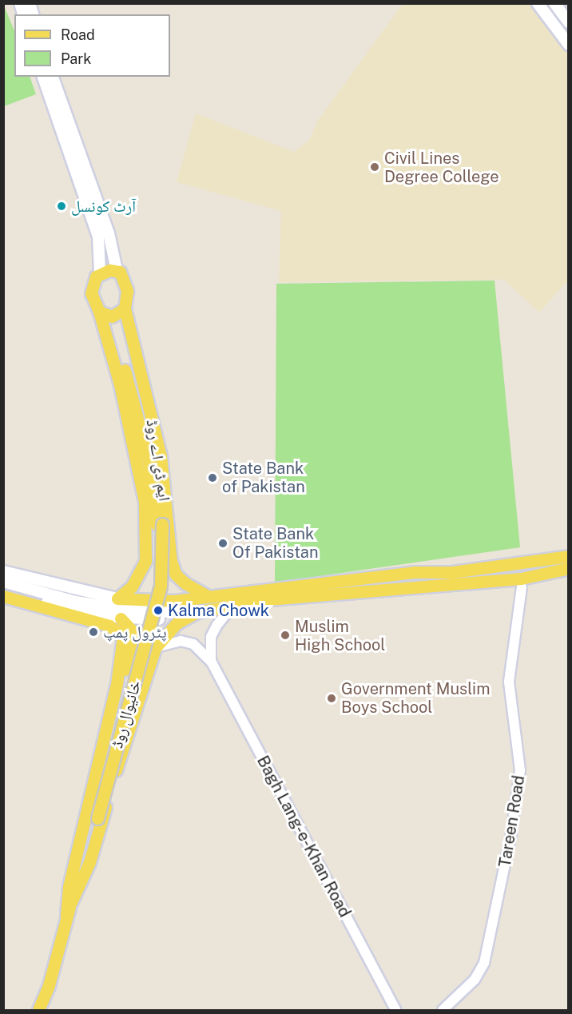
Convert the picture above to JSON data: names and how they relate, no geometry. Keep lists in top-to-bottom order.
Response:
{
  "streets": {
    "main road": ["ایم ڈی اے روڈ", "خانیوال روڈ"],
    "street": ["Tareen Road", "Bagh Lang-e-Khan Road"]
  },
  "crossings": [
    ["ایم ڈی اے روڈ", "خانیوال روڈ"]
  ],
  "places": [
    "Civil Lines Degree College",
    "آرٹ کونسل",
    "State Bank of Pakistan",
    "State Bank Of Pakistan",
    "Kalma Chowk",
    "پٹرول پمپ",
    "Muslim High School",
    "Government Muslim Boys School"
  ],
  "legend": ["Road", "Park"]
}
